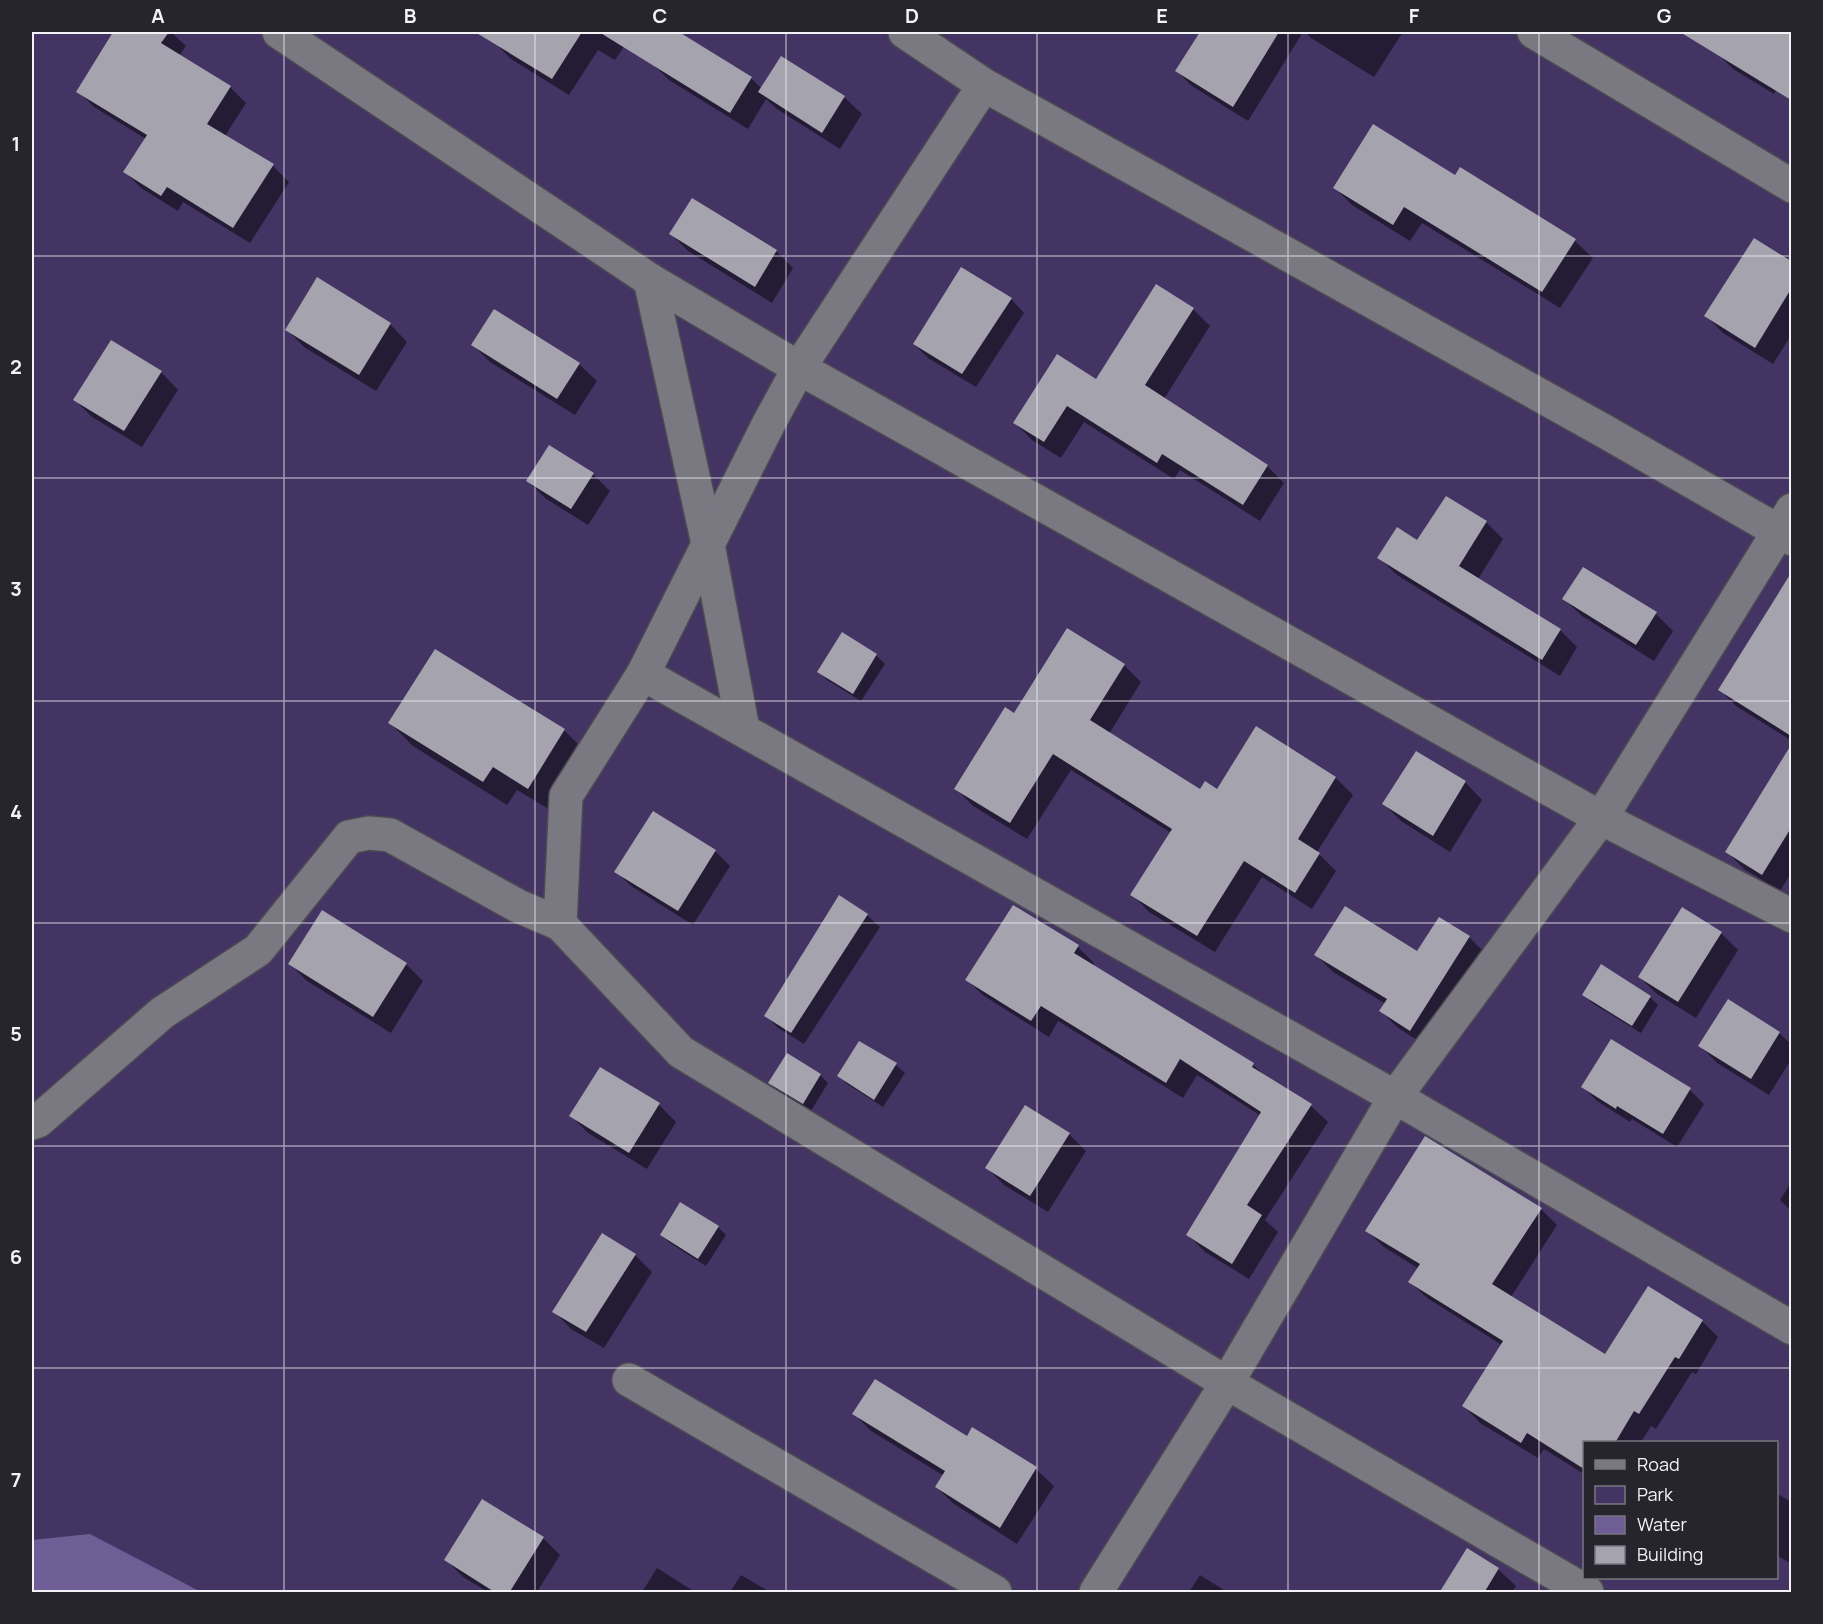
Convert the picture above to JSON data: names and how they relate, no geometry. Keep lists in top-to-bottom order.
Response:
{
  "legend": [
    "Road",
    "Park",
    "Water",
    "Building"
  ],
  "grid": {
    "columns": [
      "A",
      "B",
      "C",
      "D",
      "E",
      "F",
      "G"
    ],
    "rows": [
      "1",
      "2",
      "3",
      "4",
      "5",
      "6",
      "7"
    ]
  }
}
